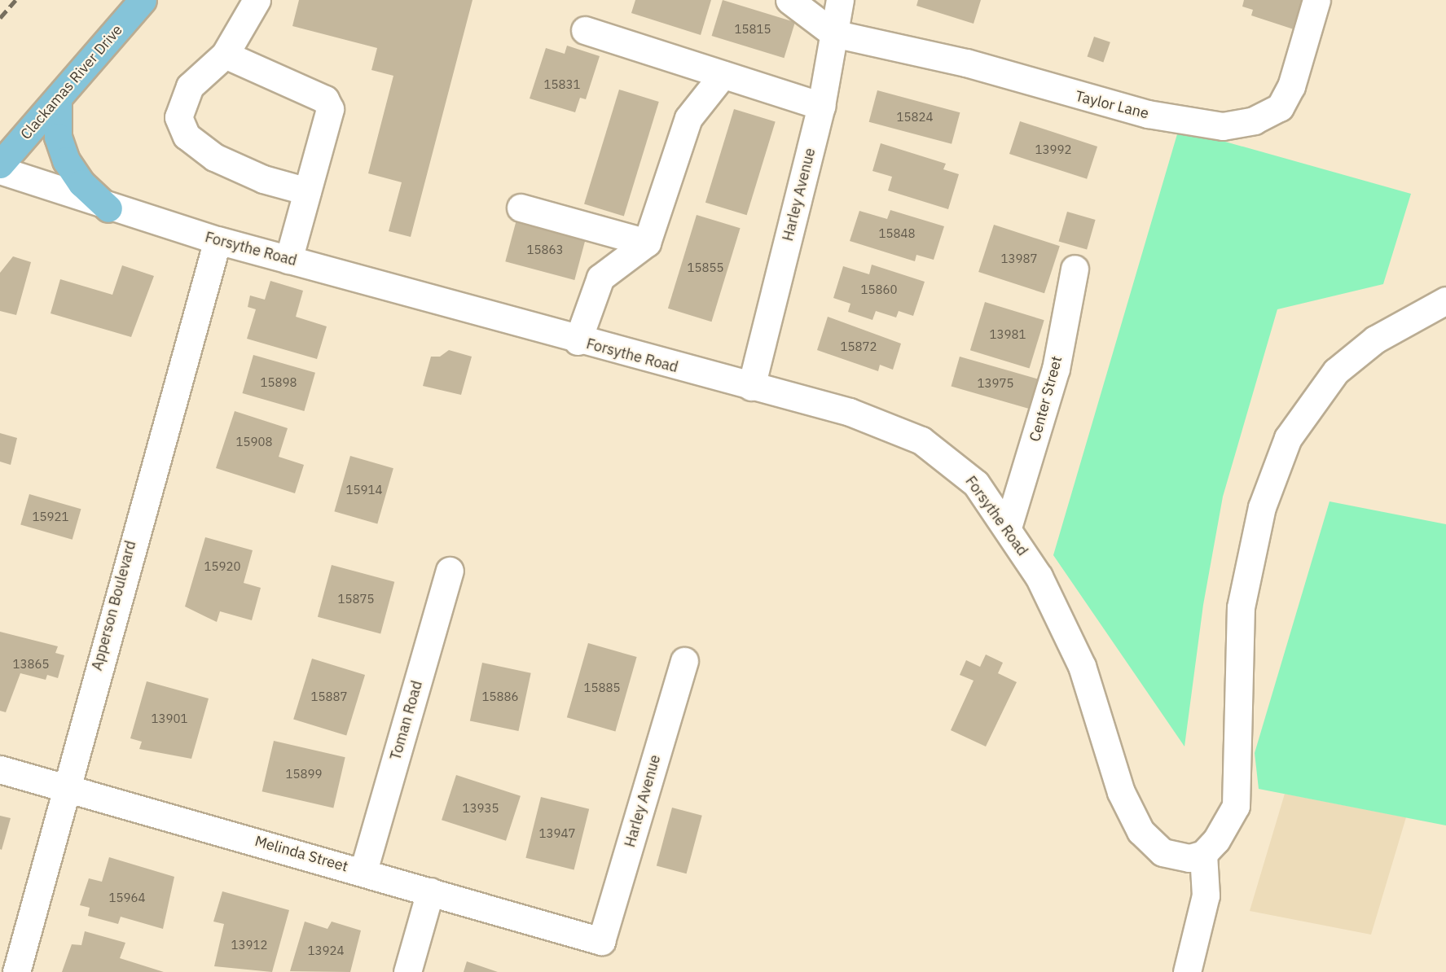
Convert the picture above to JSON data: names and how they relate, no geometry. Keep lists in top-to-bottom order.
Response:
{
  "streets": {
    "main road": ["Clackamas River Drive"],
    "street": [
      "Taylor Lane",
      "Harley Avenue",
      "Forsythe Road",
      "Center Street",
      "Apperson Boulevard",
      "Toman Road",
      "Melinda Street"
    ]
  },
  "crossings": [
    ["Taylor Lane", "Harley Avenue"],
    ["Harley Avenue", "Forsythe Road"],
    ["Harley Avenue", "Melinda Street"],
    ["Forsythe Road", "Center Street"],
    ["Forsythe Road", "Apperson Boulevard"],
    ["Apperson Boulevard", "Melinda Street"],
    ["Toman Road", "Melinda Street"]
  ],
  "house_numbers": [
    "15815",
    "15831",
    "15824",
    "13992",
    "15848",
    "15863",
    "13987",
    "15855",
    "15860",
    "13981",
    "15872",
    "15898",
    "13975",
    "15908",
    "15914",
    "15921",
    "15920",
    "15875",
    "13865",
    "15885",
    "15887",
    "15886",
    "13901",
    "15899",
    "13935",
    "13947",
    "15964",
    "13912",
    "13924"
  ]
}
